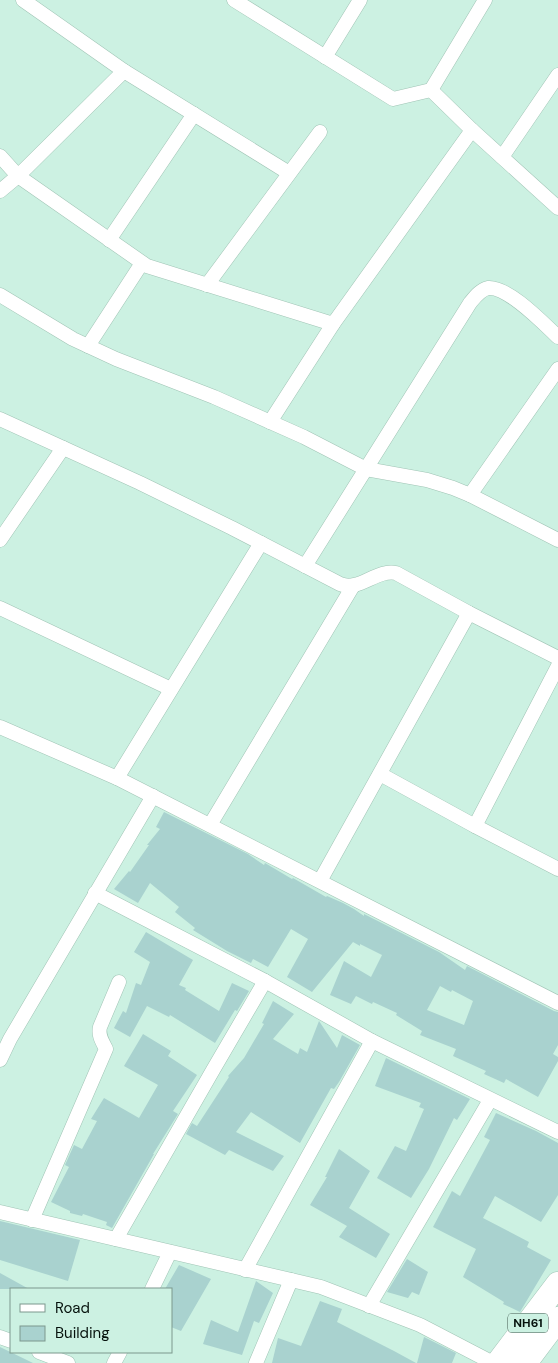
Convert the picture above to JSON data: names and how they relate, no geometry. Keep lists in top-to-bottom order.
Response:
{
  "streets": {
    "highway": ["NH61"]
  },
  "legend": ["Road", "Building"]
}
